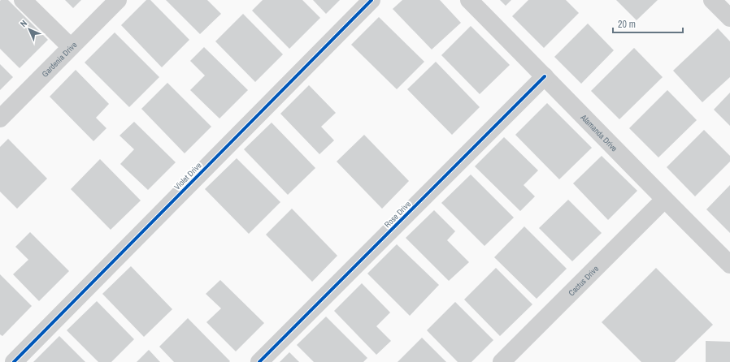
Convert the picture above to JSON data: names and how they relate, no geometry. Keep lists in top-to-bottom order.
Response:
{
  "streets": {
    "street": [
      "Gardenia Drive",
      "Alamanda Drive",
      "Violet Drive",
      "Rose Drive",
      "Cactus Drive"
    ]
  },
  "crossings": [
    ["Alamanda Drive", "Rose Drive"],
    ["Alamanda Drive", "Cactus Drive"]
  ],
  "scale_bar": "20 m",
  "north": "top left"
}
